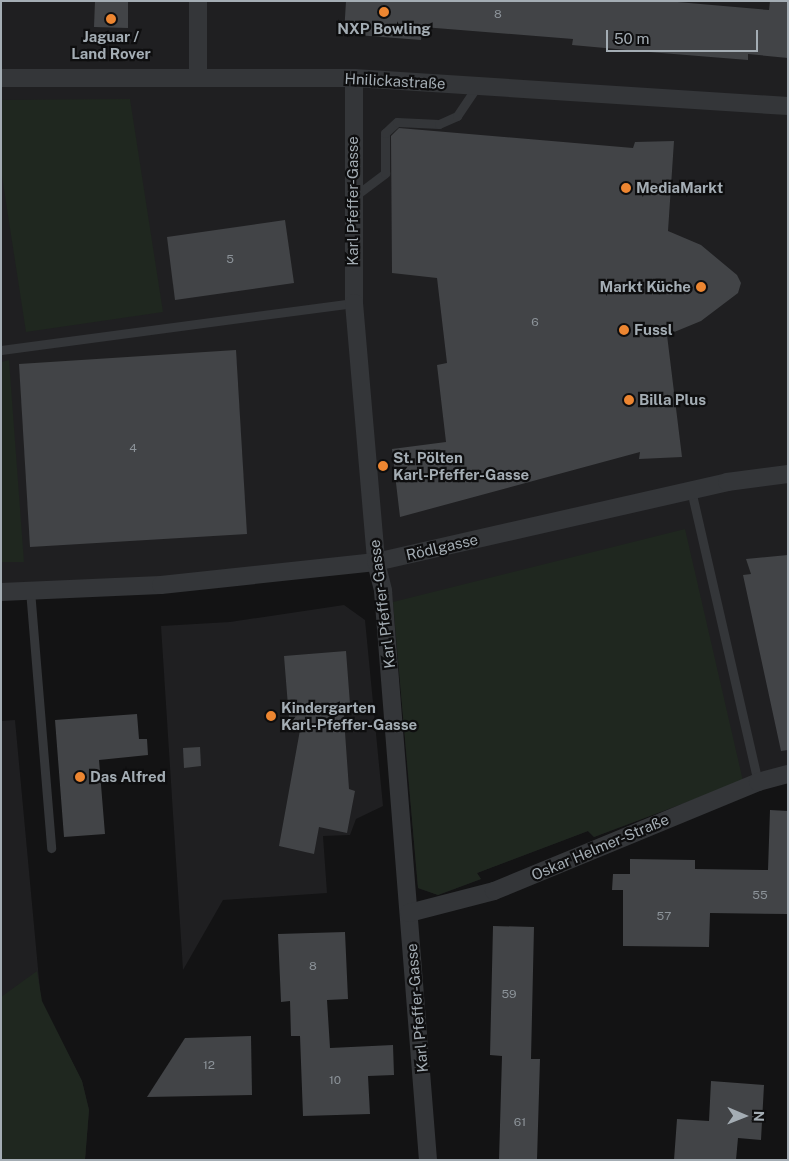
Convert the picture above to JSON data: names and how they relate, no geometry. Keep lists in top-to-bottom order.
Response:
{
  "streets": {
    "street": [
      "Hnilickastraße",
      "Karl Pfeffer-Gasse",
      "Rödlgasse",
      "Oskar Helmer-Straße"
    ]
  },
  "crossings": [
    ["Hnilickastraße", "Karl Pfeffer-Gasse"],
    ["Karl Pfeffer-Gasse", "Rödlgasse"],
    ["Karl Pfeffer-Gasse", "Oskar Helmer-Straße"]
  ],
  "places": [
    "NXP Bowling",
    "Jaguar / Land Rover",
    "MediaMarkt",
    "Markt Küche",
    "Fussl",
    "Billa Plus",
    "St. Pölten Karl-Pfeffer-Gasse",
    "Kindergarten Karl-Pfeffer-Gasse",
    "Das Alfred"
  ],
  "house_numbers": [
    "8",
    "5",
    "6",
    "4",
    "55",
    "57",
    "8",
    "59",
    "12",
    "10",
    "61"
  ],
  "scale_bar": "50 m",
  "north": "right"
}
